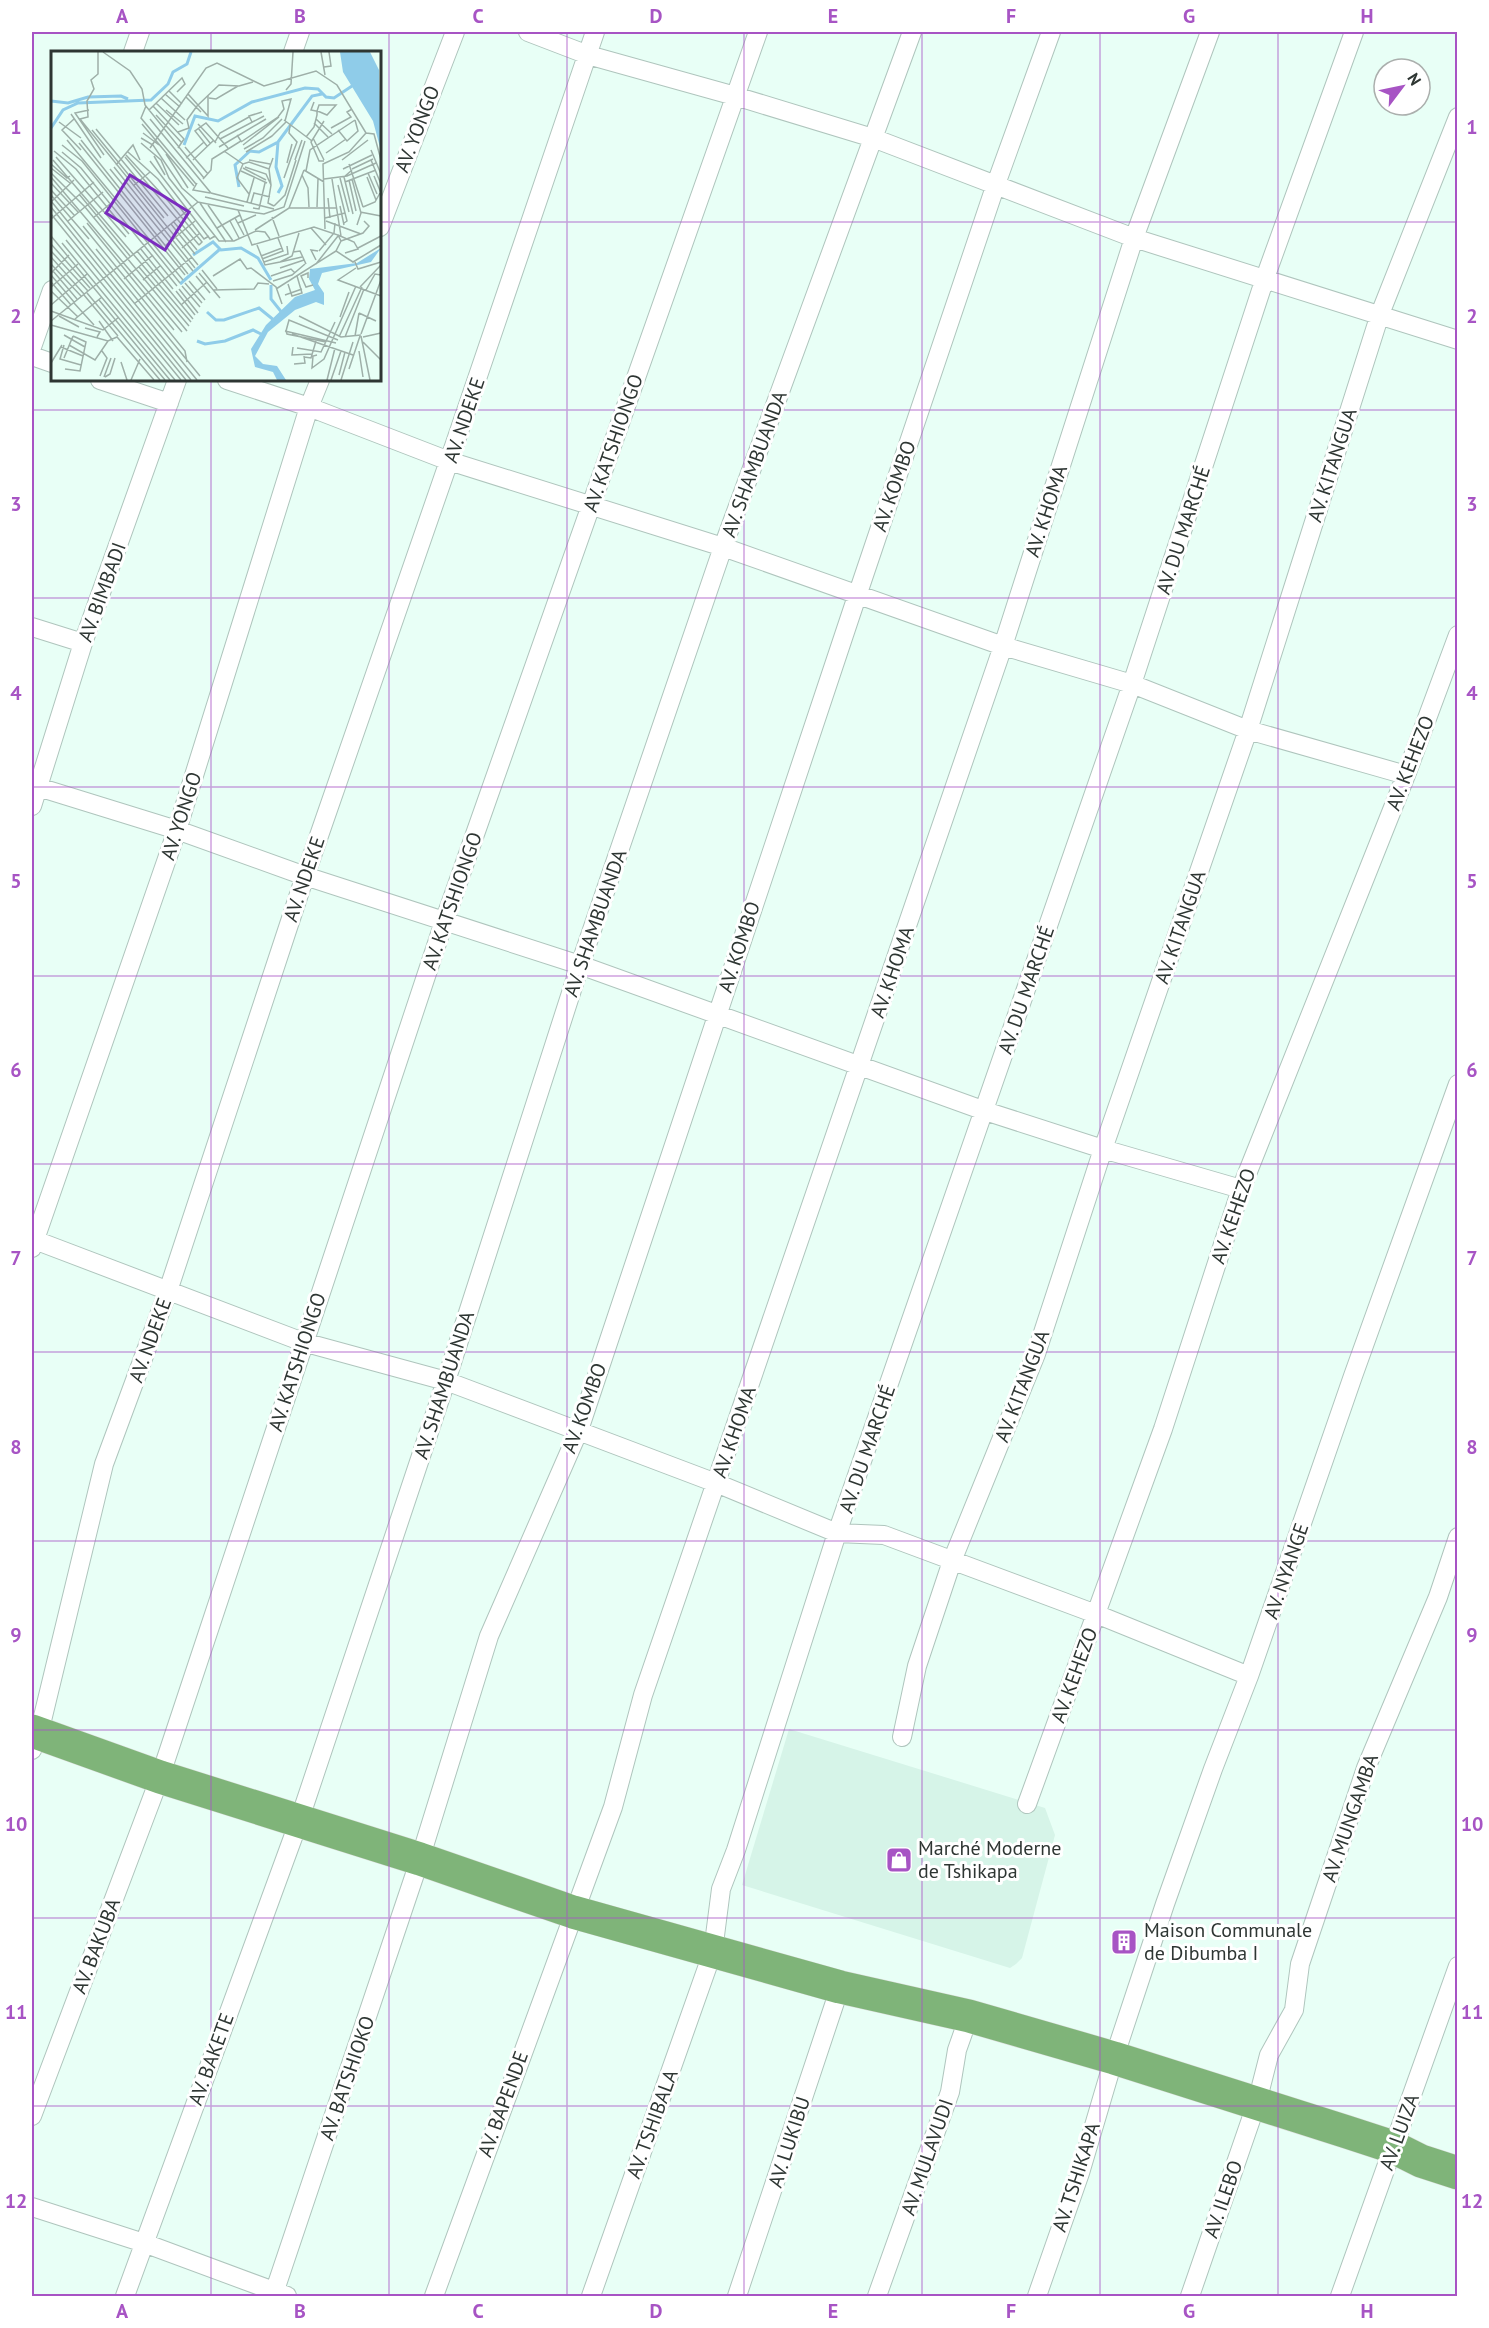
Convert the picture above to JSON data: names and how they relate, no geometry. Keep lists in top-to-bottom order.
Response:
{
  "streets": {
    "street": [
      "AV. YONGO",
      "AV. NDEKE",
      "AV. KATSHIONGO",
      "AV. SHAMBUANDA",
      "AV. KITANGUA",
      "AV. KOMBO",
      "AV. KHOMA",
      "AV. DU MARCHÉ",
      "AV. BIMBADI",
      "AV. KEHEZO",
      "AV. NYANGE",
      "AV. MUNGAMBA",
      "AV. BAKUBA",
      "AV. BAKETE",
      "AV. BATSHIOKO",
      "AV. BAPENDE",
      "AV. TSHIBALA",
      "AV. LUIZA",
      "AV. LUKIBU",
      "AV. MULAVUDI",
      "AV. TSHIKAPA",
      "AV. ILEBO"
    ]
  },
  "crossings": [
    ["AV. KATSHIONGO", "AV. BAKUBA"],
    ["AV. SHAMBUANDA", "AV. BAKETE"],
    ["AV. KOMBO", "AV. BATSHIOKO"],
    ["AV. KHOMA", "AV. BAPENDE"],
    ["AV. DU MARCHÉ", "AV. TSHIBALA"],
    ["AV. NYANGE", "AV. TSHIKAPA"],
    ["AV. MUNGAMBA", "AV. ILEBO"]
  ],
  "places": {
    "shop": ["Marché Moderne de Tshikapa"],
    "building": ["Maison Communale de Dibumba I"]
  },
  "north": "top right",
  "grid": {
    "columns": [
      "A",
      "B",
      "C",
      "D",
      "E",
      "F",
      "G",
      "H"
    ],
    "rows": [
      "1",
      "2",
      "3",
      "4",
      "5",
      "6",
      "7",
      "8",
      "9",
      "10",
      "11",
      "12"
    ]
  }
}
